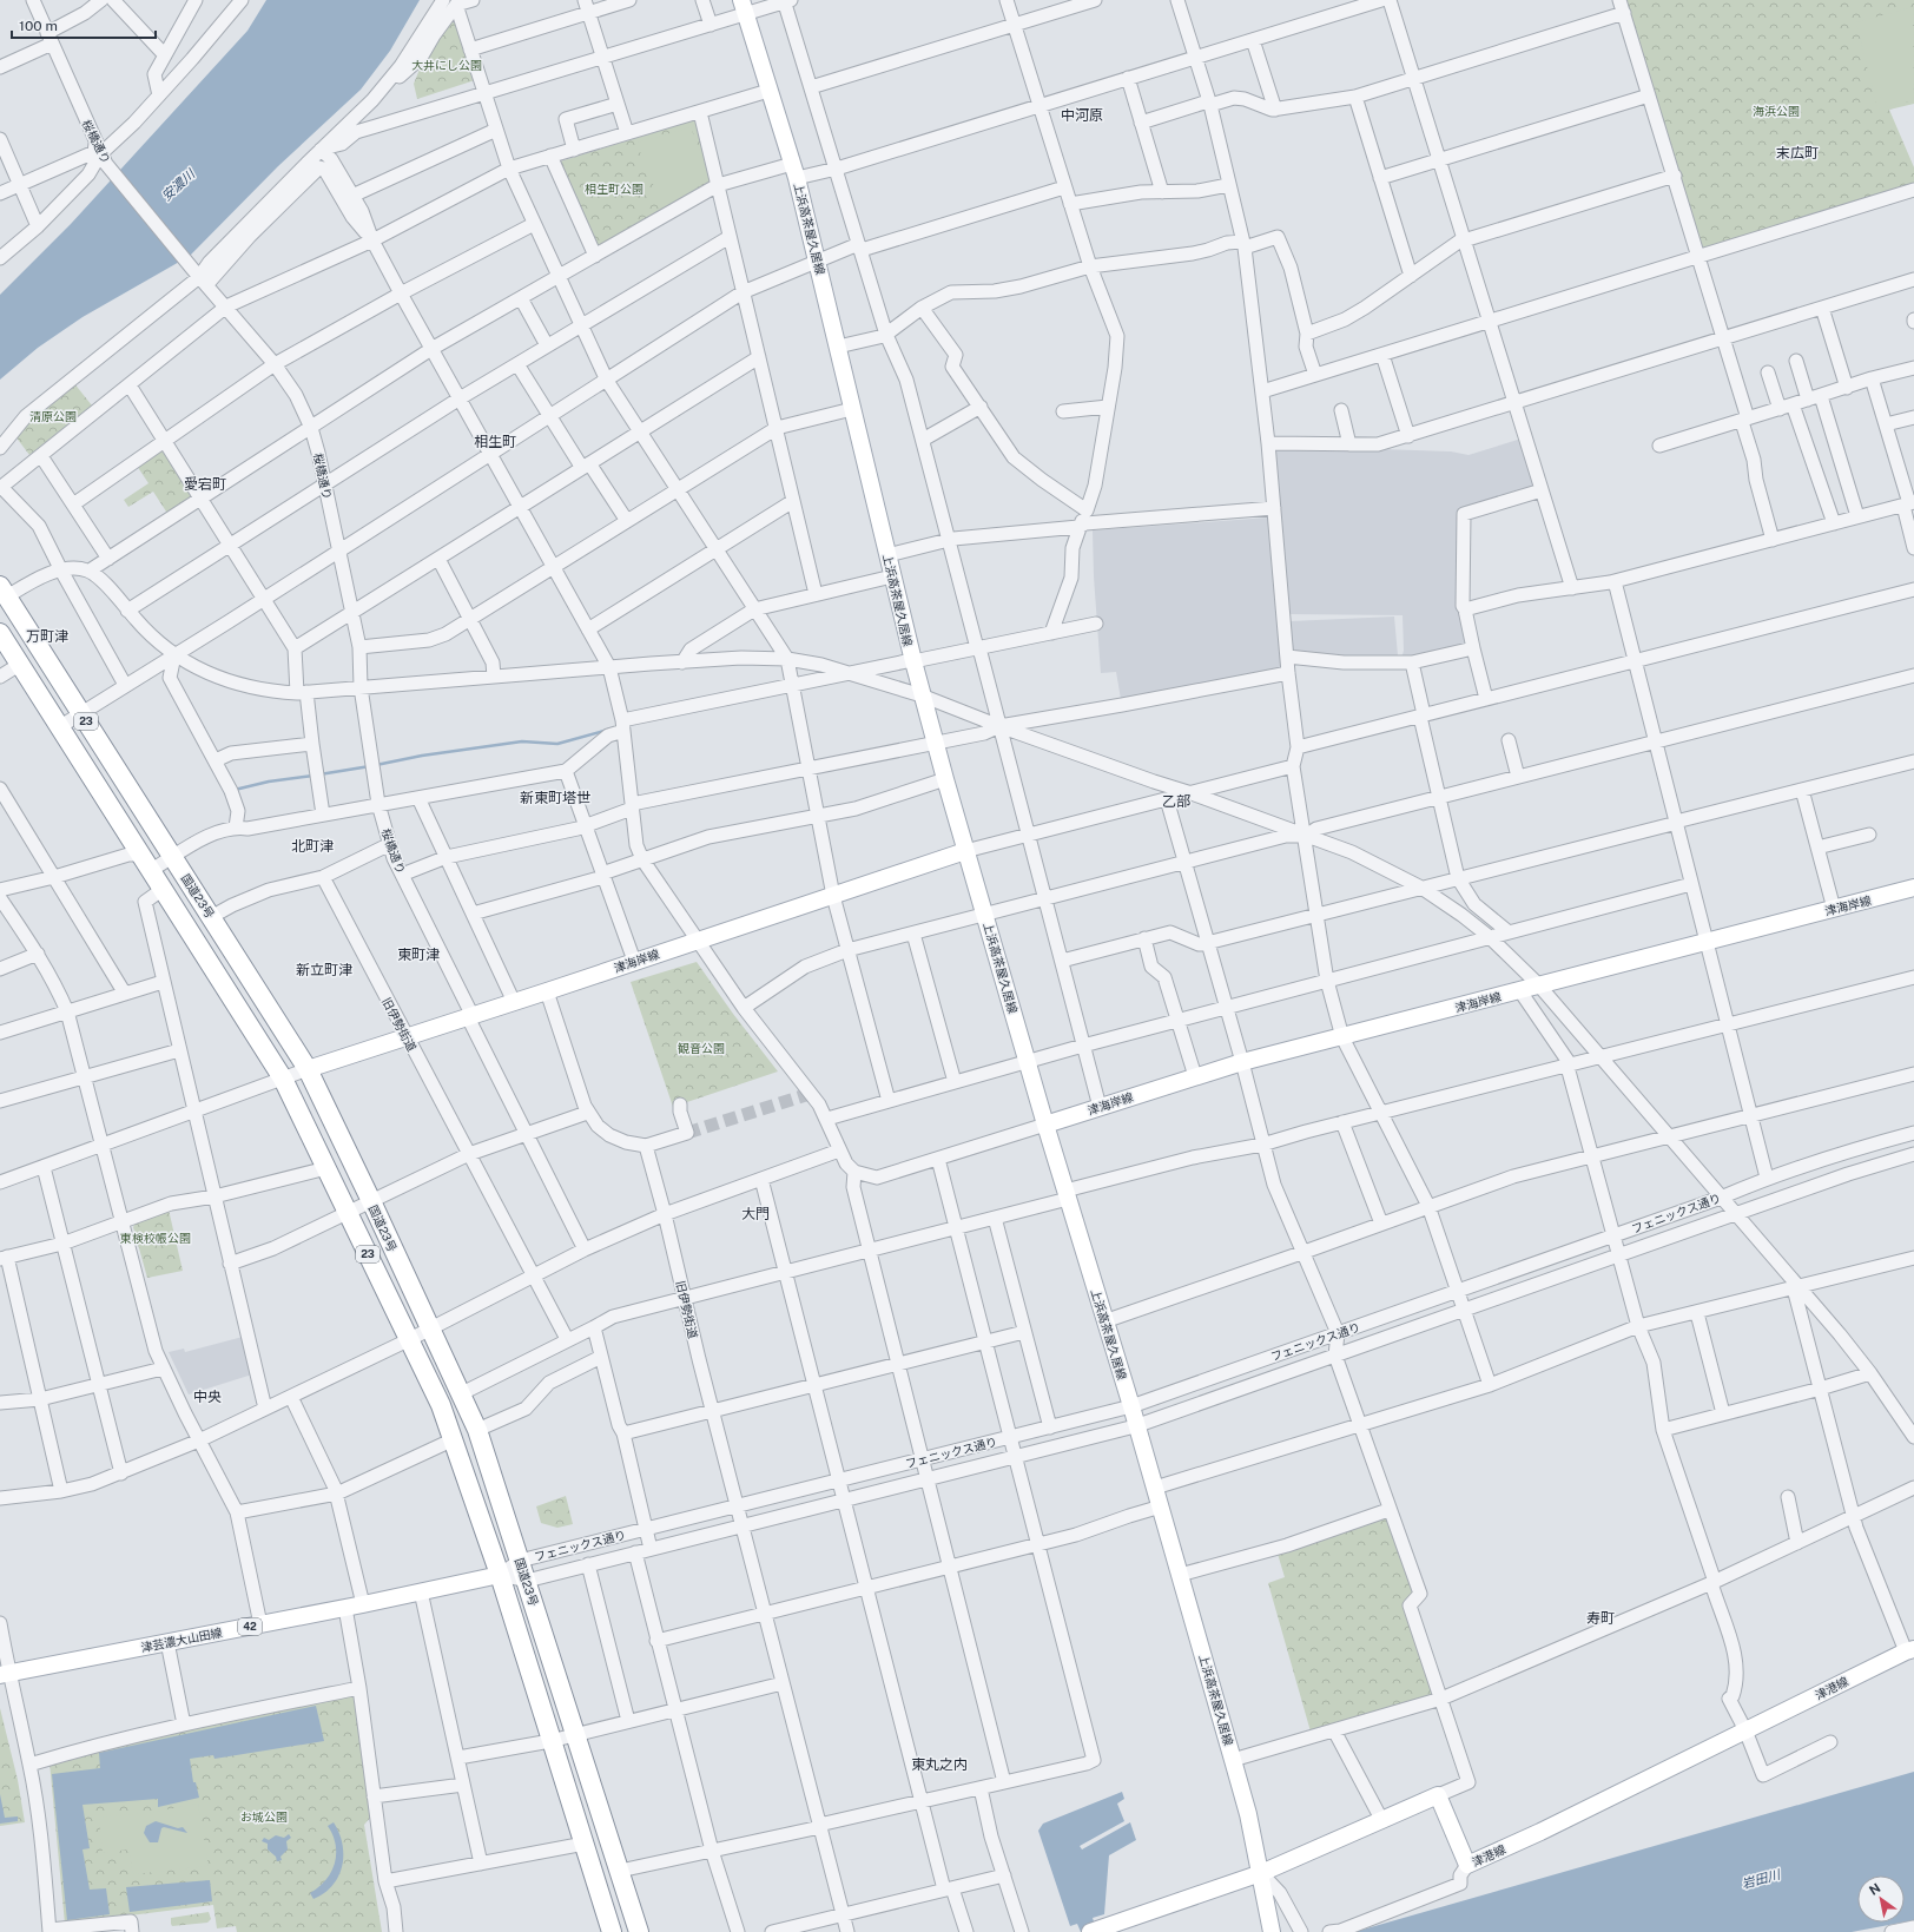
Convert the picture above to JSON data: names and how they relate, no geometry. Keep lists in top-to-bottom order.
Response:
{
  "streets": {
    "highway": ["23", "国道23号"],
    "main road": [
      "上浜高茶屋久居線",
      "津海岸線",
      "42",
      "津芸濃大山田線",
      "津港線"
    ],
    "street": ["桜橋通り", "旧伊勢街道", "フェニックス通り"]
  },
  "crossings": [
    ["桜橋通り", "津海岸線"],
    ["上浜高茶屋久居線", "津海岸線"],
    ["上浜高茶屋久居線", "フェニックス通り"],
    ["国道23号", "津海岸線"],
    ["国道23号", "フェニックス通り"],
    ["国道23号", "津芸濃大山田線"],
    ["津海岸線", "旧伊勢街道"],
    ["旧伊勢街道", "フェニックス通り"],
    ["フェニックス通り", "津芸濃大山田線"]
  ],
  "districts": [
    "中河原",
    "末広町",
    "相生町",
    "愛宕町",
    "万町津",
    "新東町塔世",
    "乙部",
    "北町津",
    "東町津",
    "新立町津",
    "大門",
    "中央",
    "寿町",
    "東丸之内"
  ],
  "water": ["安濃川", "岩田川"],
  "parks": [
    "大井にし公園",
    "海浜公園",
    "相生町公園",
    "清原公園",
    "観音公園",
    "東検校帳公園",
    "お城公園"
  ],
  "scale_bar": "100 m",
  "north": "top left"
}
